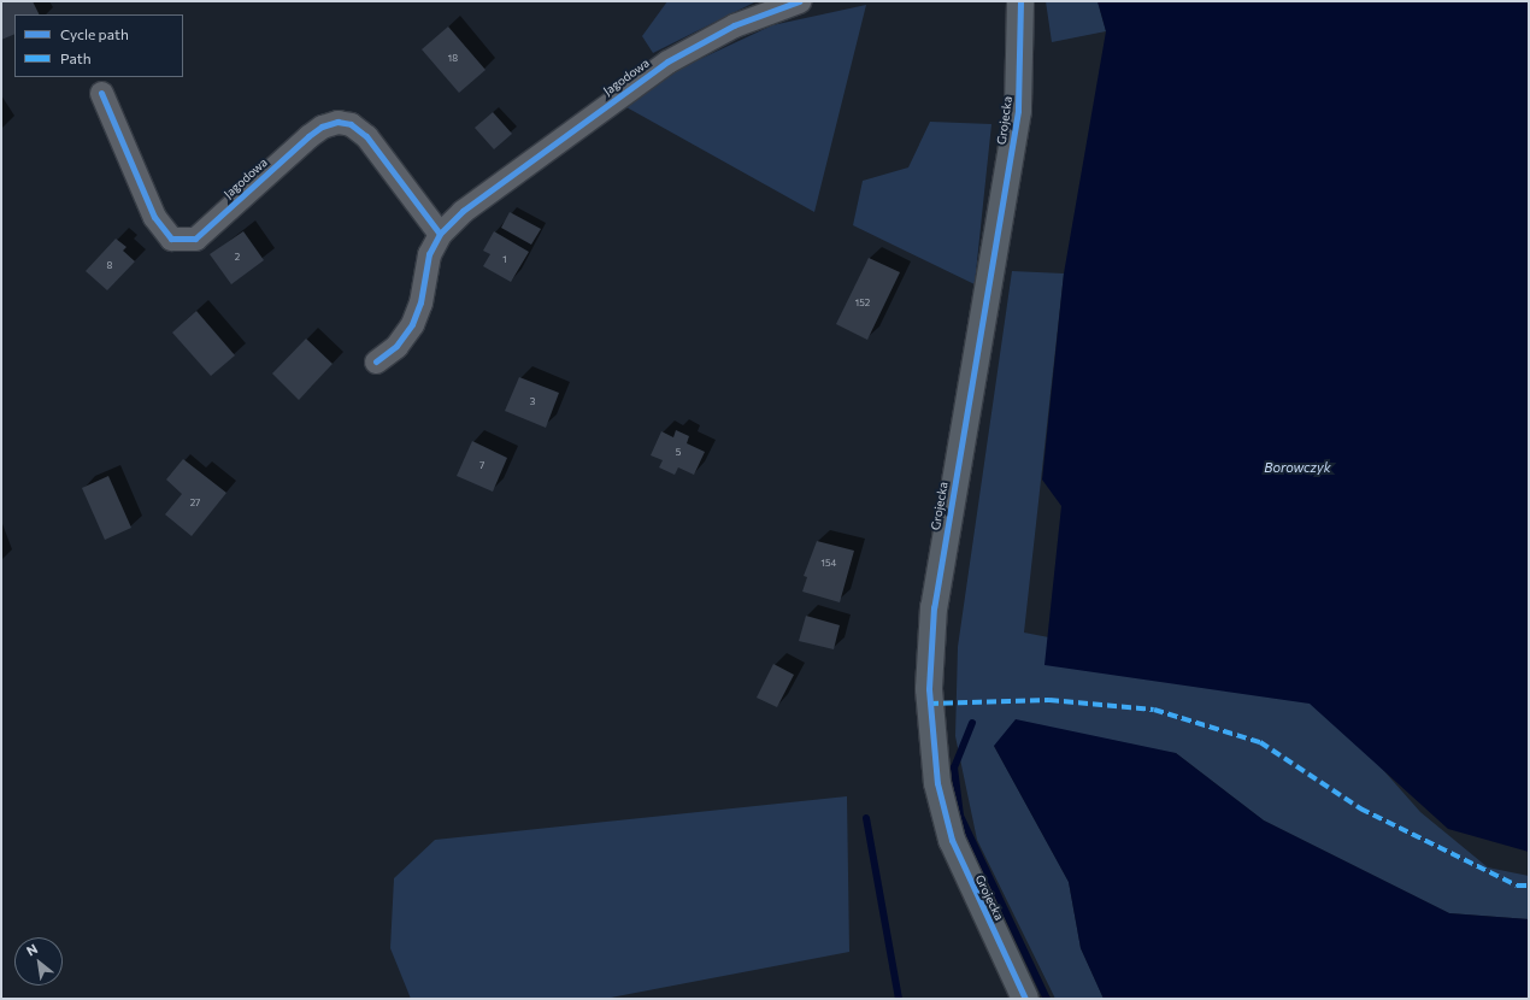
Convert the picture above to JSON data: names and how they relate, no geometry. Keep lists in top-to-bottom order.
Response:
{
  "streets": {
    "street": ["Jagodowa", "Grojecka"]
  },
  "water": ["Borowczyk"],
  "house_numbers": [
    "18",
    "2",
    "1",
    "8",
    "152",
    "3",
    "5",
    "7",
    "27",
    "154"
  ],
  "legend": ["Cycle path", "Path"],
  "north": "top left"
}
